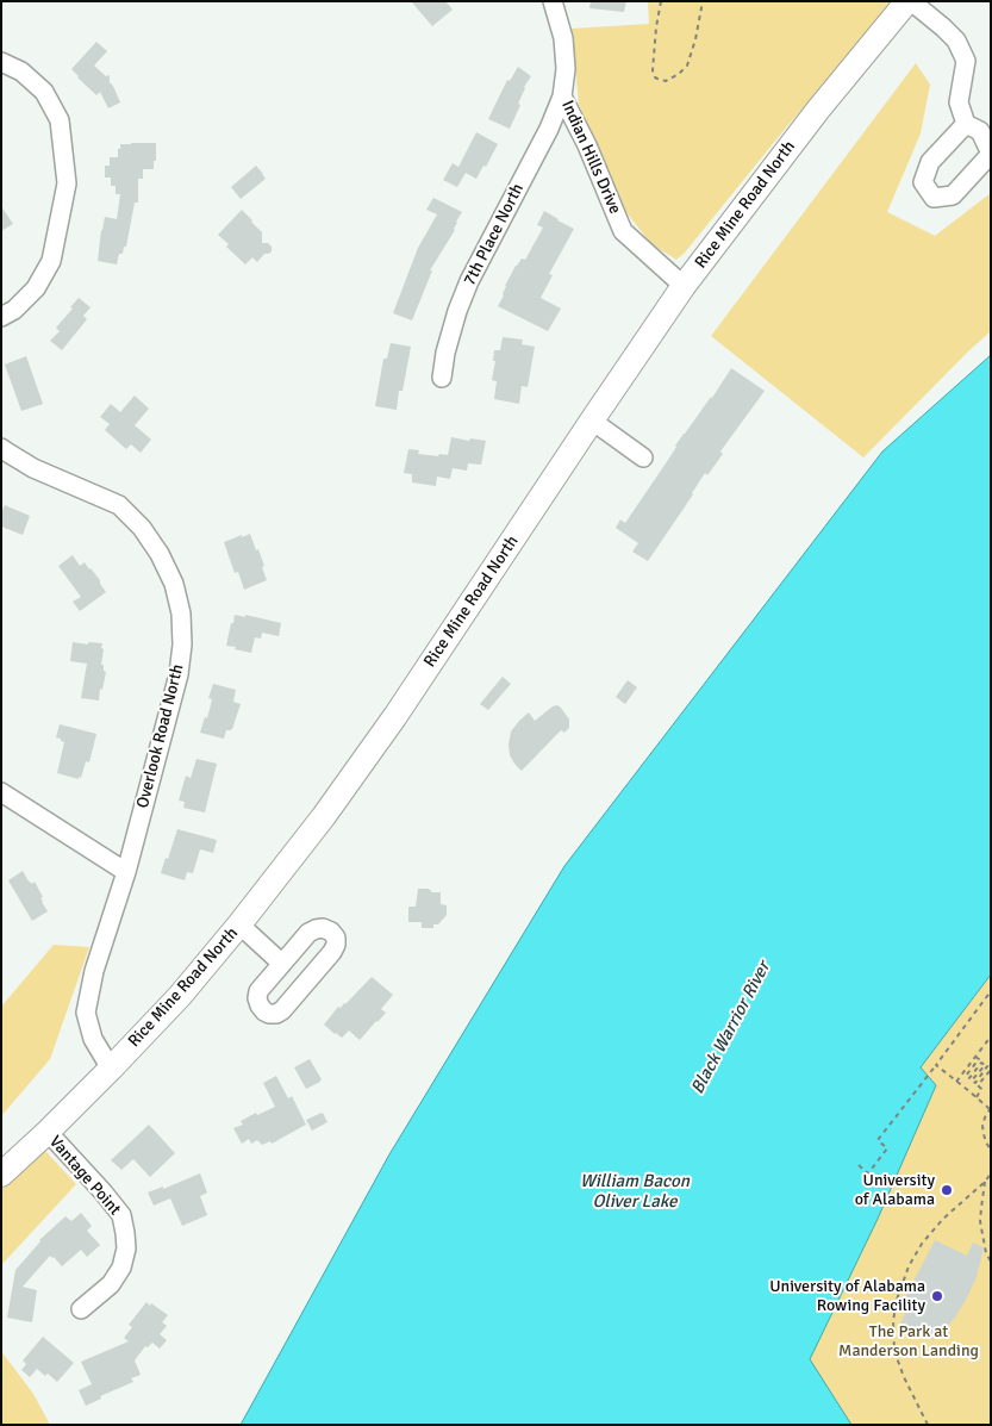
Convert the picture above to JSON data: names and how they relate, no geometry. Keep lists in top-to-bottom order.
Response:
{
  "streets": {
    "main road": ["Rice Mine Road North"],
    "street": [
      "Indian Hills Drive",
      "7th Place North",
      "Overlook Road North",
      "Vantage Point"
    ]
  },
  "crossings": [
    ["Indian Hills Drive", "Rice Mine Road North"],
    ["Indian Hills Drive", "7th Place North"],
    ["Rice Mine Road North", "Overlook Road North"],
    ["Rice Mine Road North", "Vantage Point"]
  ],
  "water": ["Black Warrior River", "William Bacon Oliver Lake"],
  "parks": ["The Park at Manderson Landing"],
  "places": ["University of Alabama", "University of Alabama Rowing Facility"]
}
